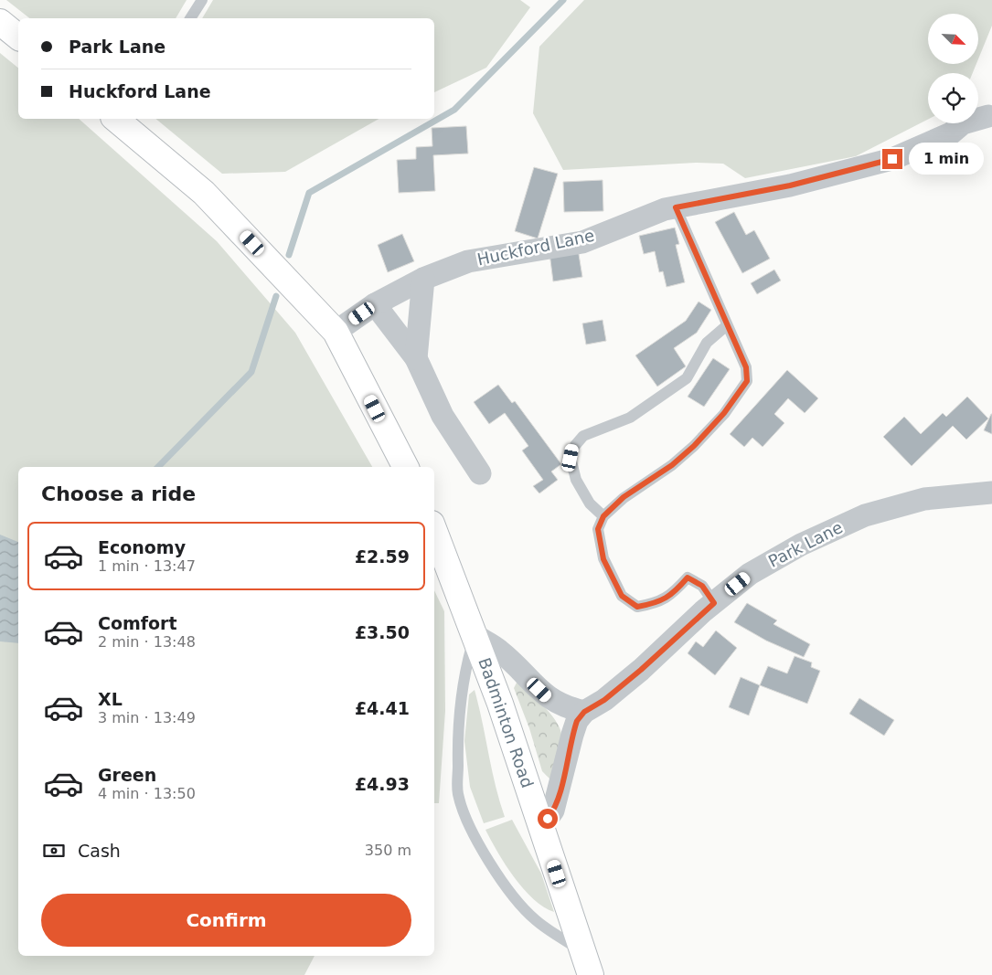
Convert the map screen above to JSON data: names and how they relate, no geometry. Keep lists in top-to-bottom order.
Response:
{
  "streets": {
    "main road": ["Badminton Road"],
    "street": ["Huckford Lane", "Park Lane"]
  },
  "north": "bottom right",
  "page": {
    "banner": ["Park Lane", "Huckford Lane"],
    "bubble": "1 min",
    "heading": "Choose a ride",
    "list": [
      {
        "name": "Economy",
        "note": "1 min · 13:47",
        "value": "£2.59"
      },
      {
        "name": "Comfort",
        "note": "2 min · 13:48",
        "value": "£3.50"
      },
      {
        "name": "XL",
        "note": "3 min · 13:49",
        "value": "£4.41"
      },
      {
        "name": "Green",
        "note": "4 min · 13:50",
        "value": "£4.93"
      }
    ],
    "pay": ["Cash", "350 m"],
    "buttons": "Confirm"
  }
}
